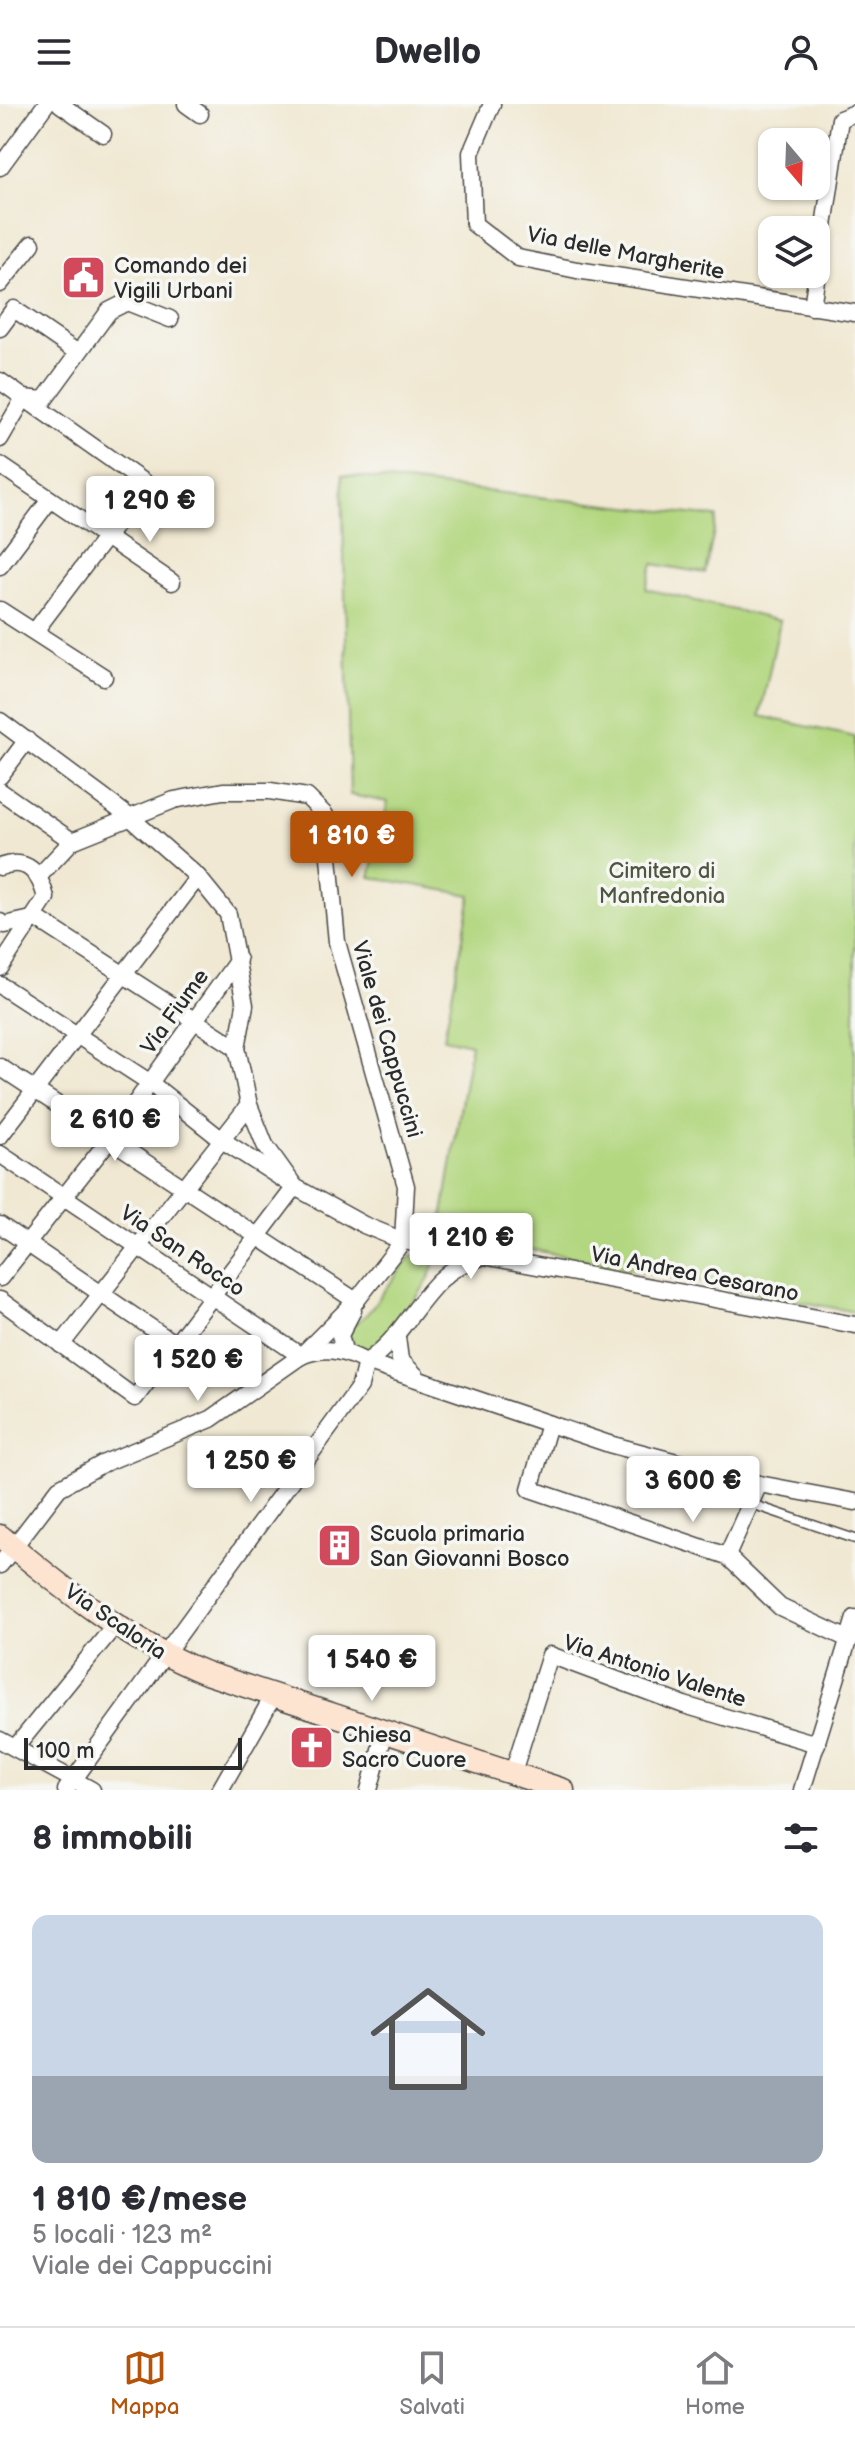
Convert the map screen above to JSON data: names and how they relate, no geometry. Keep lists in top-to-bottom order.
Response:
{
  "streets": {
    "main road": ["Via Scaloria"],
    "street": [
      "Via delle Margherite",
      "Via Fiume",
      "Viale dei Cappuccini",
      "Via San Rocco",
      "Via Andrea Cesarano",
      "Via Antonio Valente"
    ]
  },
  "crossings": [
    ["Via Fiume", "Via San Rocco"],
    ["Via Fiume", "Via Andrea Cesarano"],
    ["Viale dei Cappuccini", "Via Andrea Cesarano"],
    ["Via Scaloria", "Via Antonio Valente"]
  ],
  "parks": ["Cimitero di Manfredonia"],
  "places": {
    "public building": ["Comando dei Vigili Urbani"],
    "building": ["Scuola primaria San Giovanni Bosco"],
    "church": ["Chiesa Sacro Cuore"]
  },
  "scale_bar": "100 m",
  "north": "bottom",
  "page": {
    "header": "Dwello",
    "price": [
      "1 290 €",
      "1 810 €",
      "2 610 €",
      "1 210 €",
      "1 520 €",
      "1 250 €",
      "3 600 €",
      "1 540 €"
    ],
    "scale": "100 m",
    "heading": "8 immobili",
    "list": [
      {
        "name": "1 810 €/mese",
        "note": "5 locali · 123 m² · Viale dei Cappuccini"
      }
    ],
    "tabs": ["Mappa", "Salvati", "Home"]
  }
}
